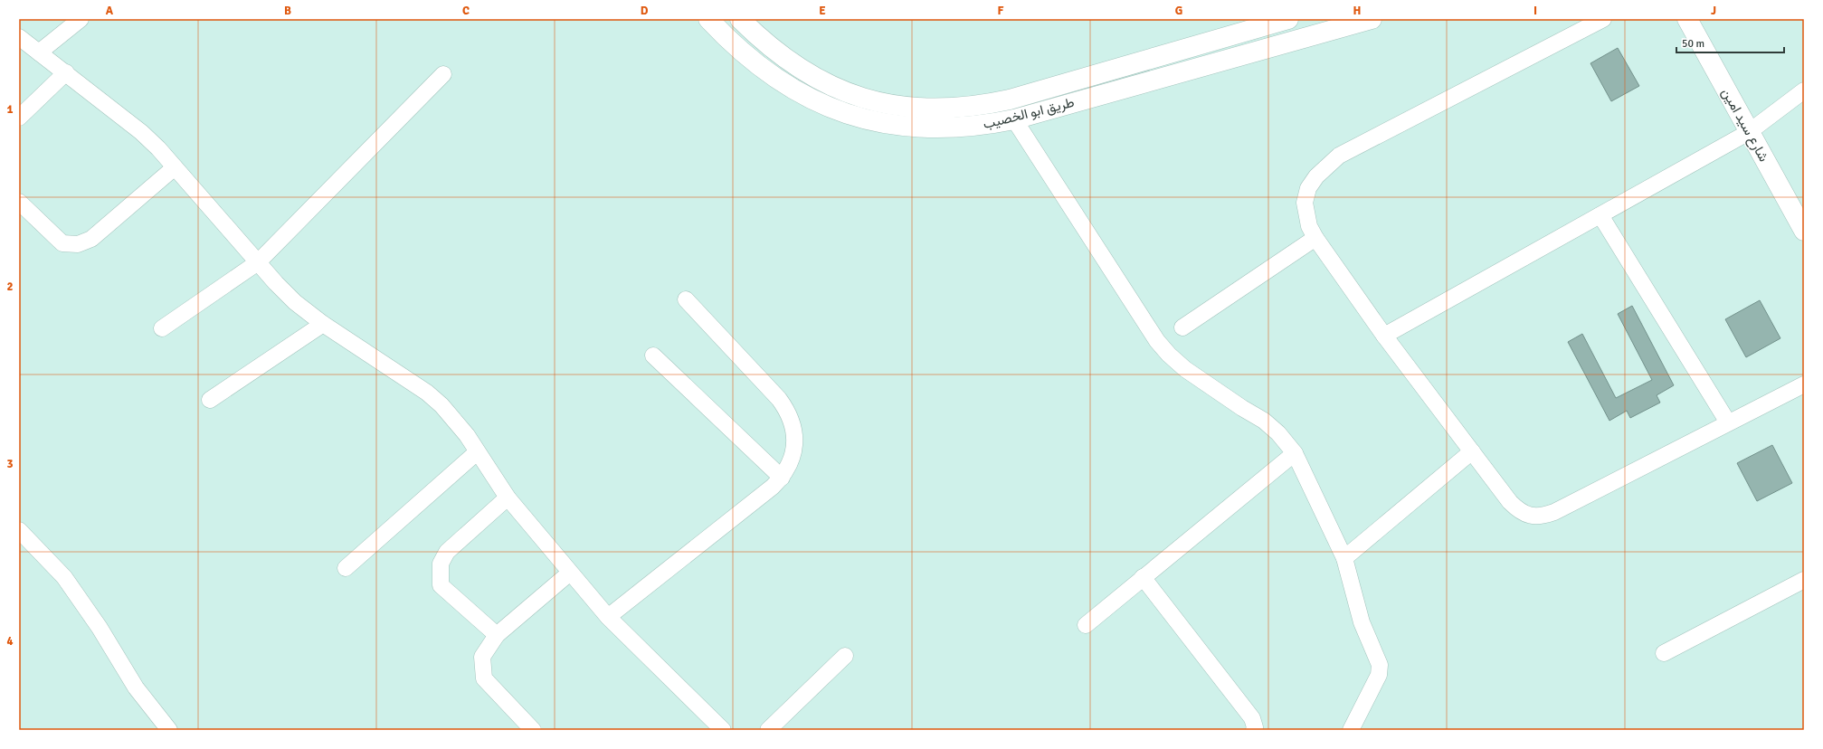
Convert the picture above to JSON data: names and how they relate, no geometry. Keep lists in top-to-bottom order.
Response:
{
  "streets": {
    "main road": ["طريق ابو الخصيب", "شارع سيد امين"]
  },
  "scale_bar": "50 m",
  "grid": {
    "columns": [
      "A",
      "B",
      "C",
      "D",
      "E",
      "F",
      "G",
      "H",
      "I",
      "J"
    ],
    "rows": [
      "1",
      "2",
      "3",
      "4"
    ]
  }
}
